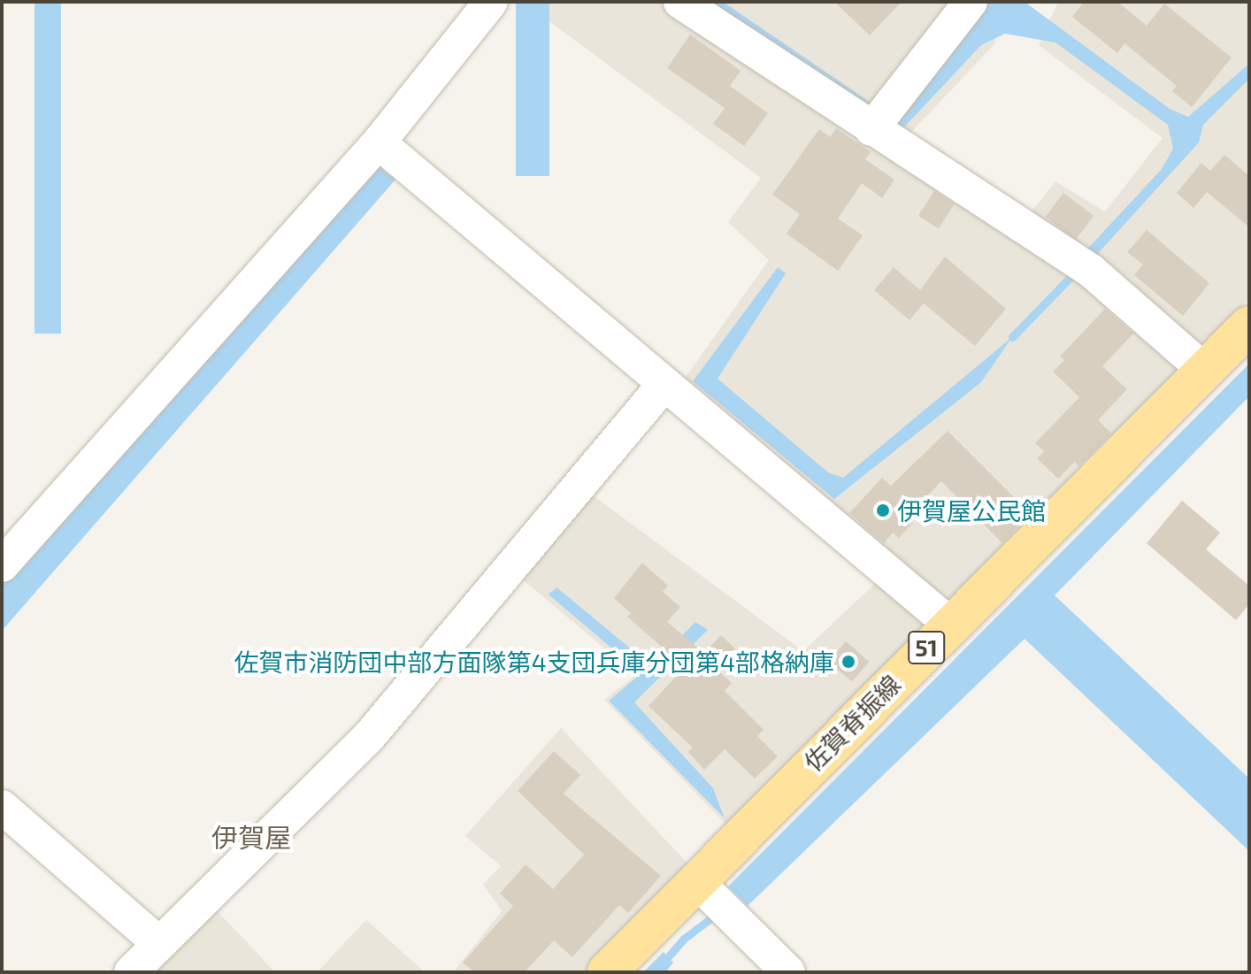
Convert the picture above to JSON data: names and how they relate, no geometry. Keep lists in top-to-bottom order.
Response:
{
  "streets": {
    "main road": ["51", "佐賀脊振線"]
  },
  "districts": ["伊賀屋"],
  "places": ["伊賀屋公民館", "佐賀市消防団中部方面隊第4支団兵庫分団第4部格納庫"]
}
